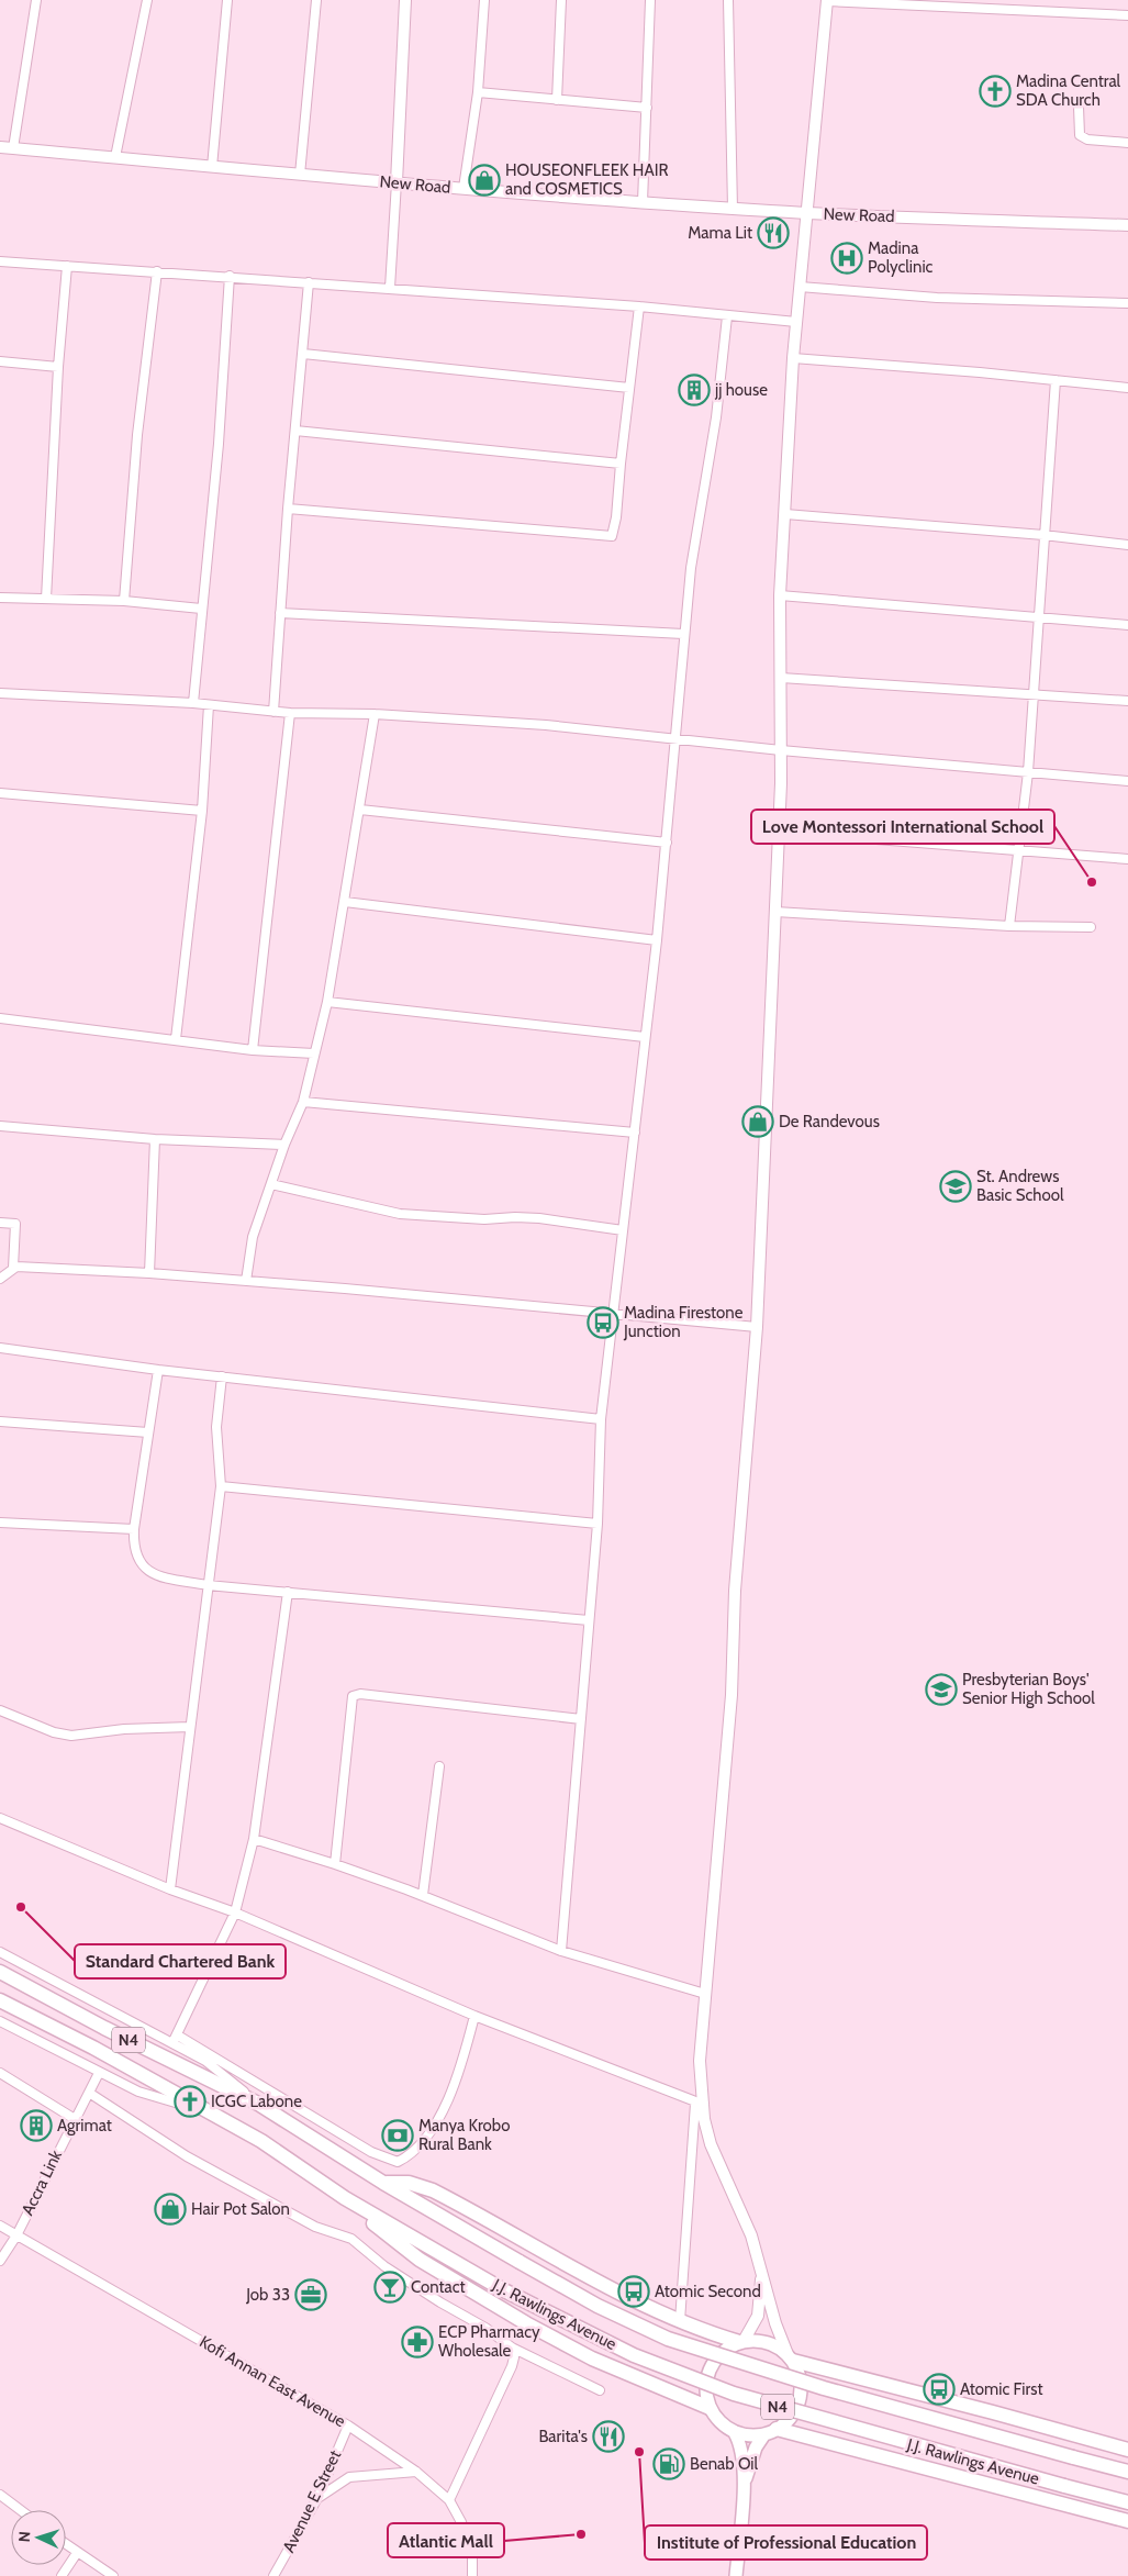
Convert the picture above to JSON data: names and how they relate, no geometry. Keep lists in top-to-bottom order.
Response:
{
  "streets": {
    "highway": ["N4", "J.J. Rawlings Avenue"],
    "street": [
      "New Road",
      "Accra Link",
      "Kofi Annan East Avenue",
      "Avenue E Street"
    ]
  },
  "crossings": [
    ["Accra Link", "Kofi Annan East Avenue"],
    ["Kofi Annan East Avenue", "Avenue E Street"]
  ],
  "places": {
    "church": ["Madina Central SDA Church", "ICGC Labone"],
    "shop": ["HOUSEONFLEEK HAIR and COSMETICS", "De Randevous", "Hair Pot Salon"],
    "restaurant": ["Mama Lit", "Barita's"],
    "hospital": ["Madina Polyclinic"],
    "building": ["jj house", "Agrimat"],
    "other": [
      "Love Montessori International School",
      "Standard Chartered Bank",
      "Institute of Professional Education",
      "Atlantic Mall"
    ],
    "school or university": ["St. Andrews Basic School", "Presbyterian Boys' Senior High School"],
    "bus stop": ["Madina Firestone Junction", "Atomic Second", "Atomic First"],
    "bank": ["Manya Krobo Rural Bank"],
    "bar": ["Contact"],
    "office": ["Job 33"],
    "pharmacy": ["ECP Pharmacy Wholesale"],
    "fuel station": ["Benab Oil"]
  },
  "north": "left"
}
